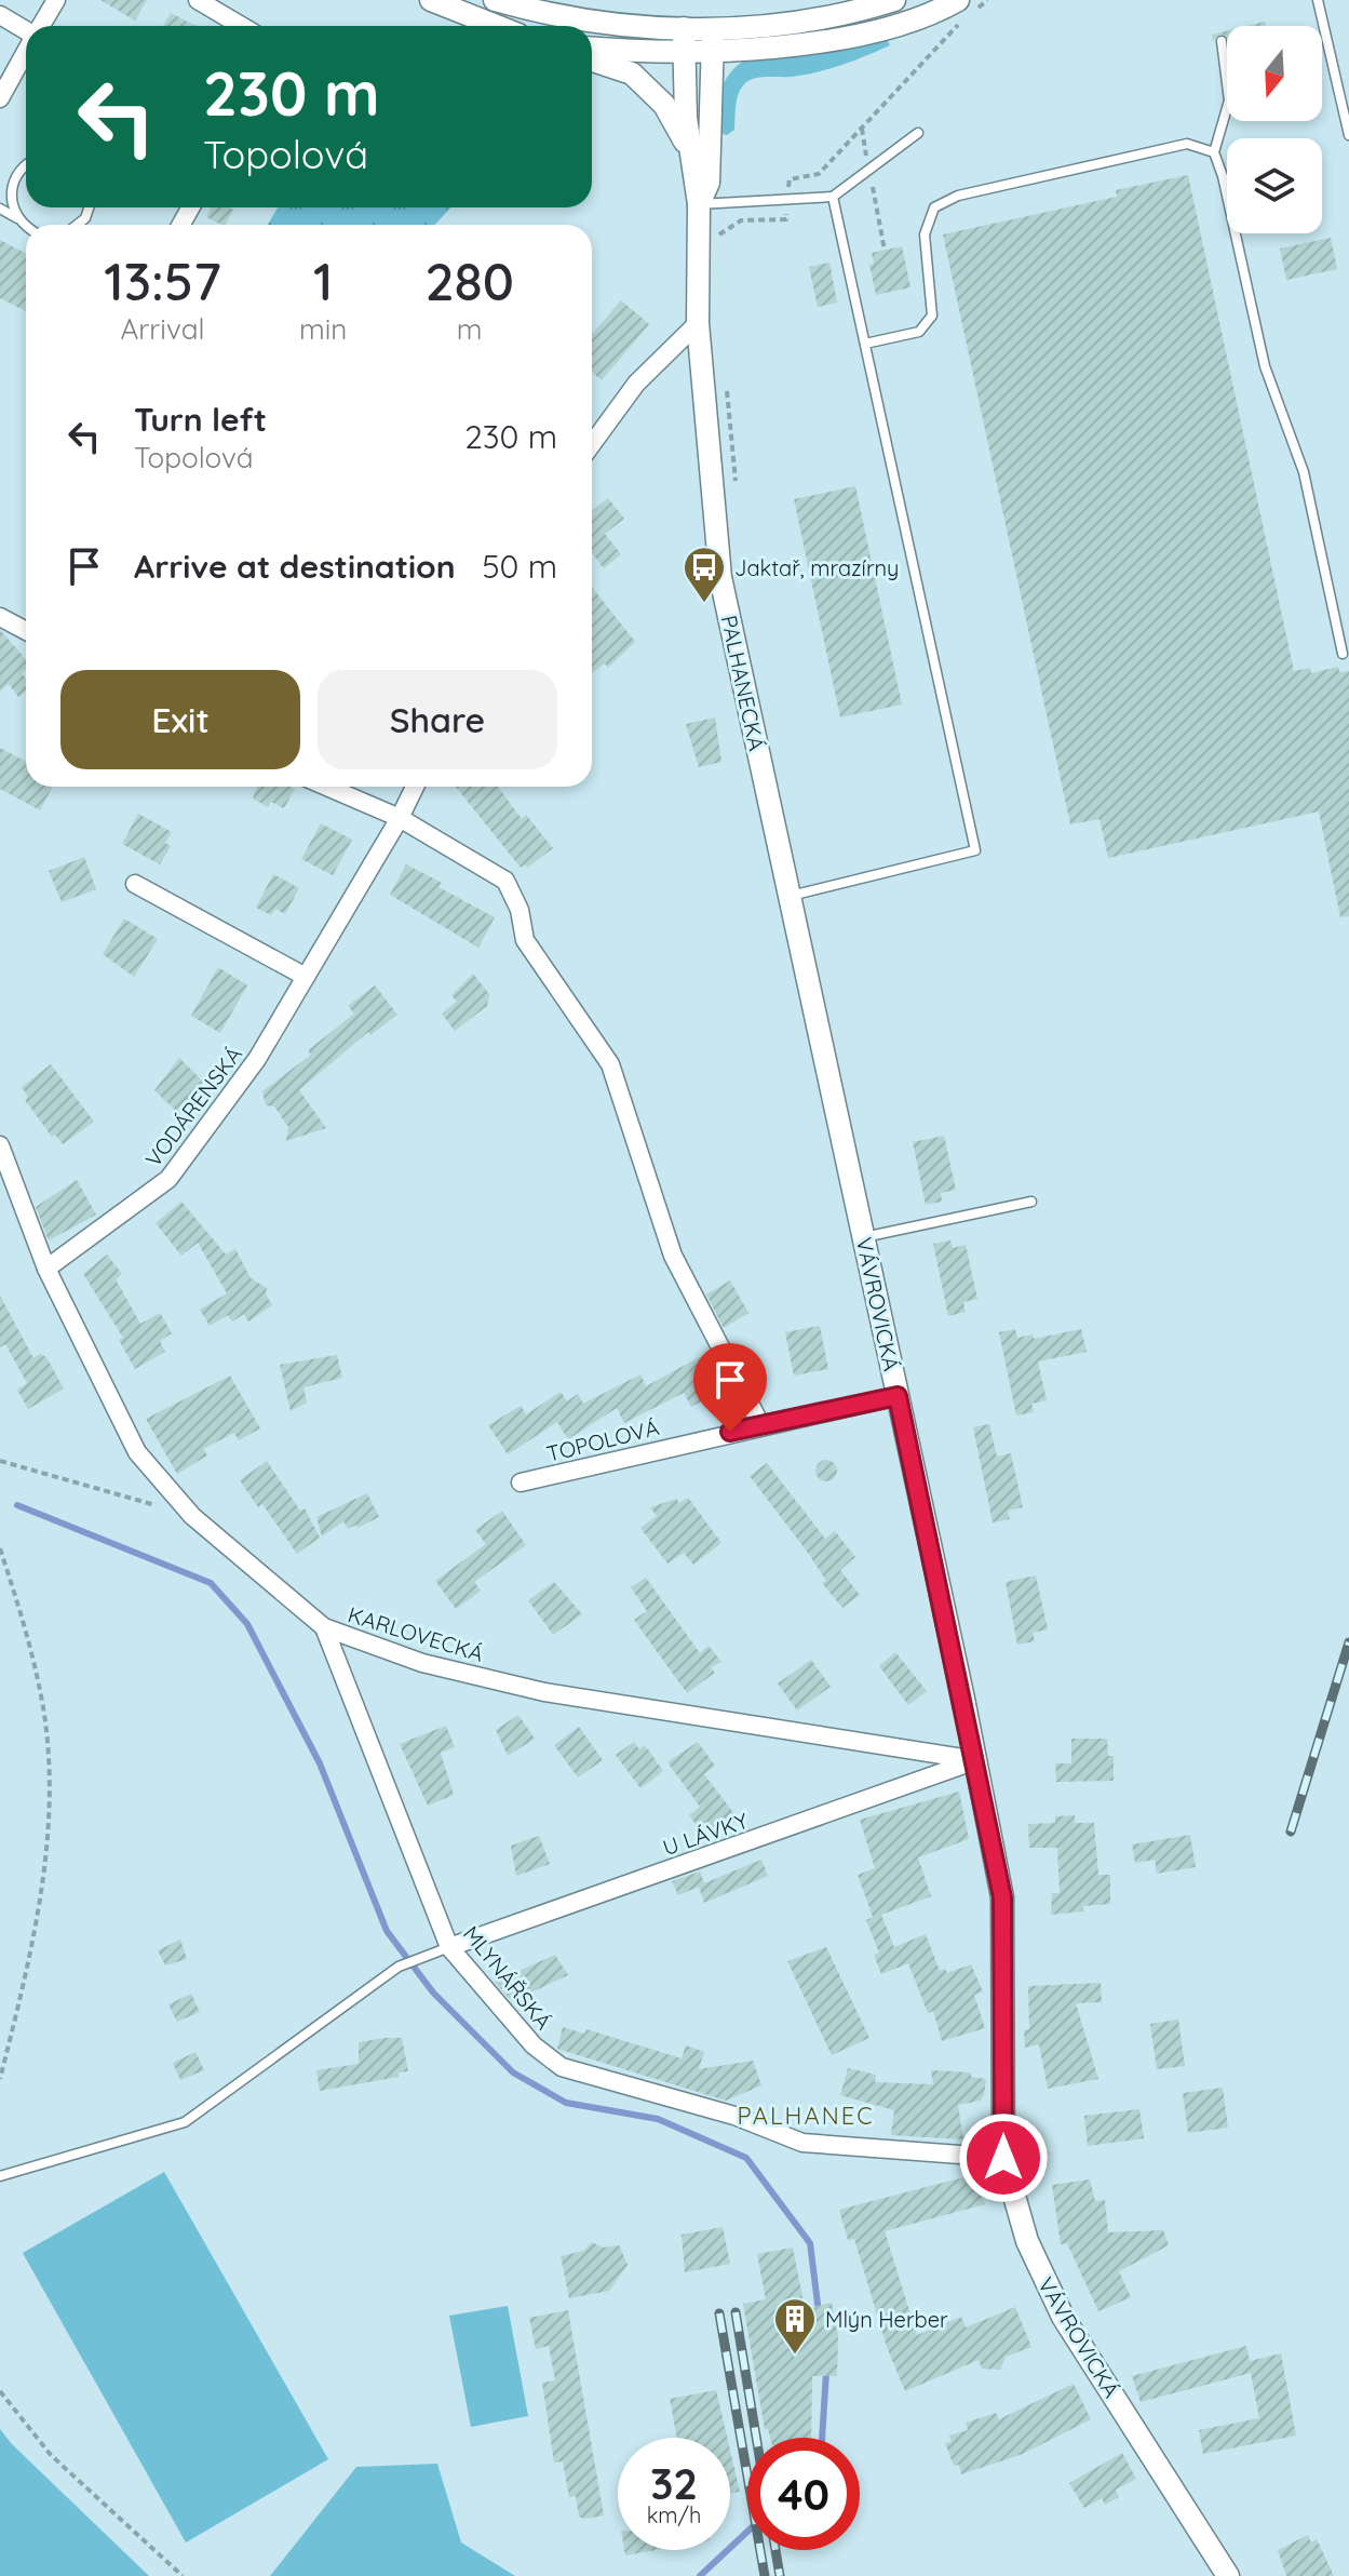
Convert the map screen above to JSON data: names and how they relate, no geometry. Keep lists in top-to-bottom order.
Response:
{
  "streets": {
    "street": [
      "PALHANECKÁ",
      "VODÁRENSKÁ",
      "VÁVROVICKÁ",
      "TOPOLOVÁ",
      "KARLOVECKÁ",
      "U LÁVKY",
      "MLYNÁŘSKÁ"
    ]
  },
  "crossings": [
    ["PALHANECKÁ", "VÁVROVICKÁ"],
    ["VODÁRENSKÁ", "KARLOVECKÁ"],
    ["VÁVROVICKÁ", "TOPOLOVÁ"],
    ["VÁVROVICKÁ", "KARLOVECKÁ"],
    ["VÁVROVICKÁ", "U LÁVKY"],
    ["VÁVROVICKÁ", "MLYNÁŘSKÁ"],
    ["KARLOVECKÁ", "U LÁVKY"],
    ["KARLOVECKÁ", "MLYNÁŘSKÁ"],
    ["U LÁVKY", "MLYNÁŘSKÁ"]
  ],
  "districts": ["PALHANEC"],
  "places": {
    "bus stop": ["Jaktař, mrazírny"],
    "building": ["Mlýn Herber"]
  },
  "north": "bottom",
  "page": {
    "turn": ["230 m", "Topolová"],
    "eta": [
      "13:57",
      "Arrival",
      "1",
      "min",
      "280",
      "m"
    ],
    "list": [
      {
        "name": "Turn left",
        "note": "Topolová",
        "value": "230 m"
      },
      {
        "name": "Arrive at destination",
        "value": "50 m"
      }
    ],
    "buttons": ["Exit", "Share"],
    "speed": "32 km/h",
    "limit": "40"
  }
}
